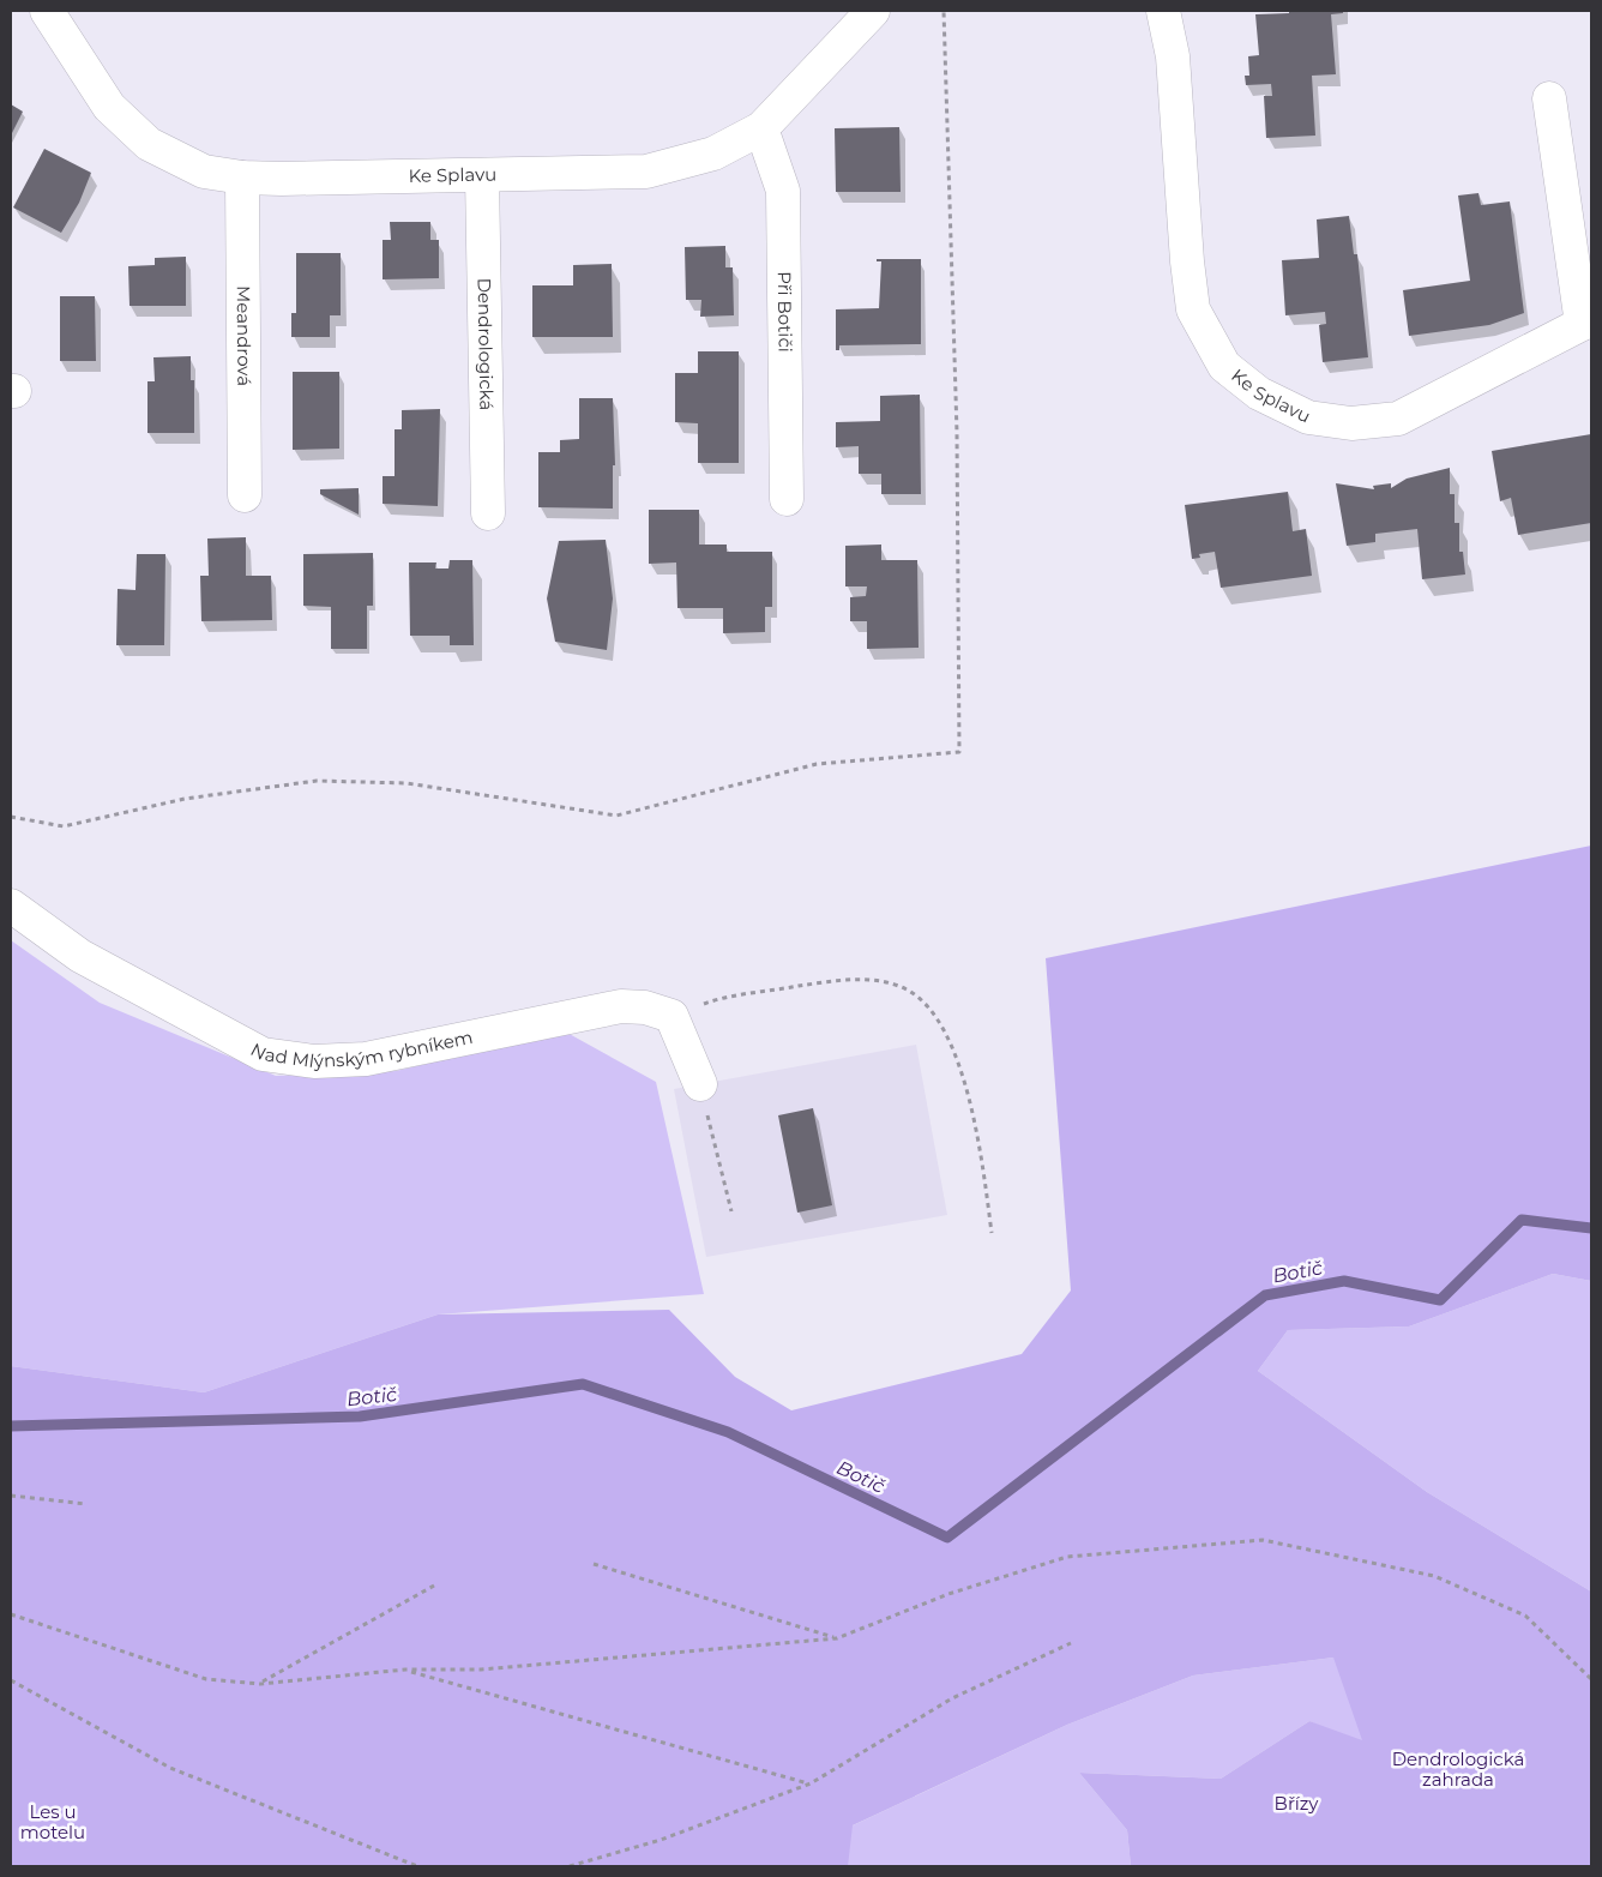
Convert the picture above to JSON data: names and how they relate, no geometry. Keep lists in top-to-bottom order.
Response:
{
  "streets": {
    "street": [
      "Ke Splavu",
      "Při Botiči",
      "Meandrová",
      "Dendrologická",
      "Nad Mlýnským rybníkem"
    ]
  },
  "crossings": [
    ["Ke Splavu", "Při Botiči"],
    ["Ke Splavu", "Meandrová"],
    ["Ke Splavu", "Dendrologická"]
  ],
  "water": ["Botič"],
  "parks": ["Dendrologická zahrada", "Břízy", "Les u motelu"]
}
